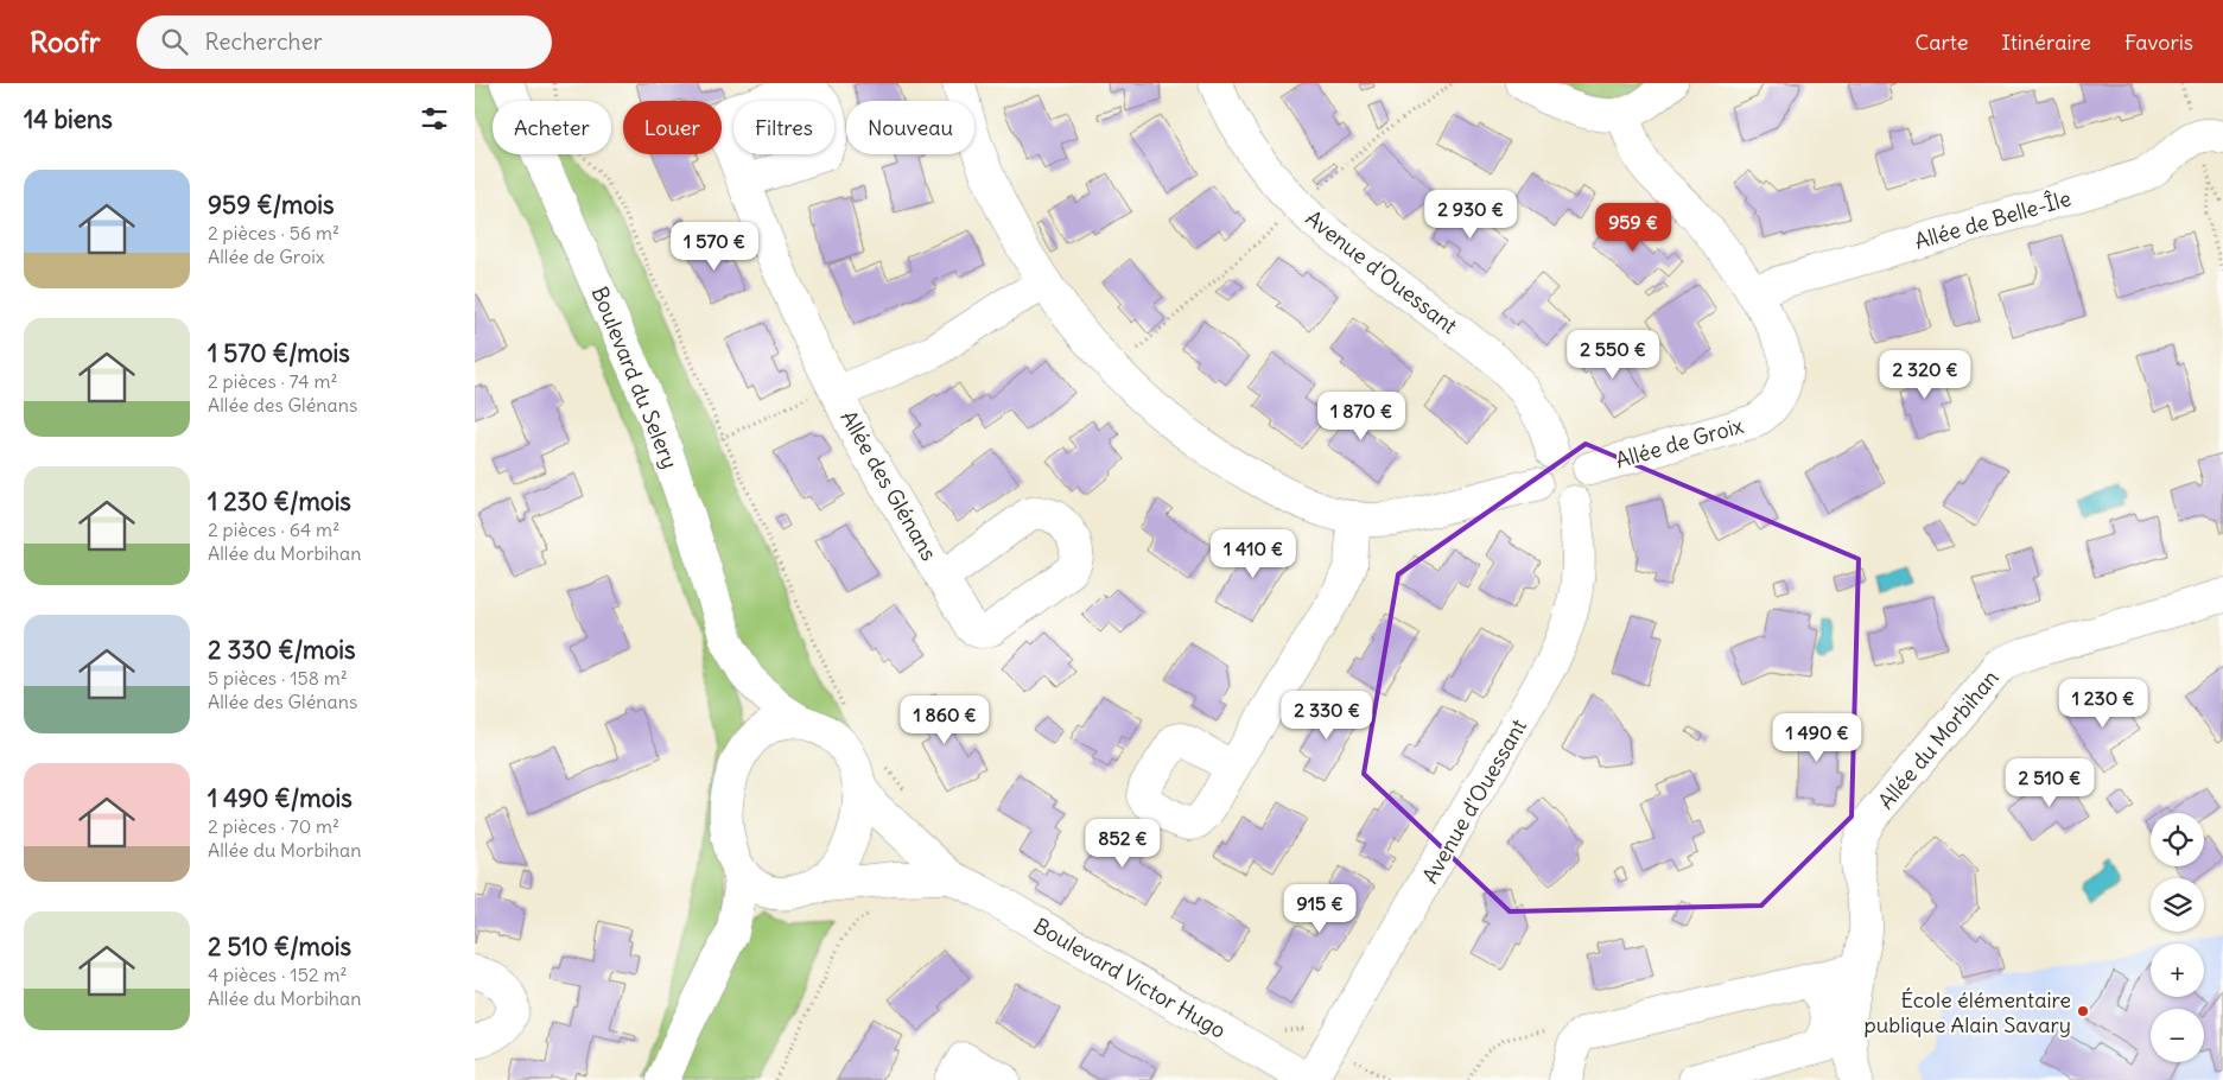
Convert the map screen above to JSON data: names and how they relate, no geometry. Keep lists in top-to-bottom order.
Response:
{
  "streets": {
    "street": [
      "Allée de Belle-Île",
      "Avenue d'Ouessant",
      "Boulevard du Selery",
      "Allée de Groix",
      "Allée des Glénans",
      "Allée du Morbihan",
      "Boulevard Victor Hugo"
    ]
  },
  "crossings": [
    ["Allée de Belle-Île", "Allée de Groix"],
    ["Avenue d'Ouessant", "Allée de Groix"],
    ["Avenue d'Ouessant", "Boulevard Victor Hugo"],
    ["Boulevard du Selery", "Boulevard Victor Hugo"]
  ],
  "places": ["École élémentaire publique Alain Savary"],
  "page": {
    "header": "Roofr",
    "search": "Rechercher",
    "nav": ["Carte", "Itinéraire", "Favoris"],
    "heading": "14 biens",
    "chip": [
      "Acheter",
      "Louer",
      "Filtres",
      "Nouveau"
    ],
    "list": [
      {
        "name": "959 €/mois",
        "note": "2 pièces · 56 m² · Allée de Groix"
      },
      {
        "name": "1 570 €/mois",
        "note": "2 pièces · 74 m² · Allée des Glénans"
      },
      {
        "name": "1 230 €/mois",
        "note": "2 pièces · 64 m² · Allée du Morbihan"
      },
      {
        "name": "2 330 €/mois",
        "note": "5 pièces · 158 m² · Allée des Glénans"
      },
      {
        "name": "1 490 €/mois",
        "note": "2 pièces · 70 m² · Allée du Morbihan"
      },
      {
        "name": "2 510 €/mois",
        "note": "4 pièces · 152 m² · Allée du Morbihan"
      }
    ],
    "price": [
      "2 930 €",
      "959 €",
      "1 570 €",
      "2 550 €",
      "2 320 €",
      "1 870 €",
      "1 410 €",
      "1 230 €",
      "2 330 €",
      "1 860 €",
      "1 490 €",
      "2 510 €",
      "852 €",
      "915 €"
    ],
    "map_buttons": ["+", "−"]
  }
}
